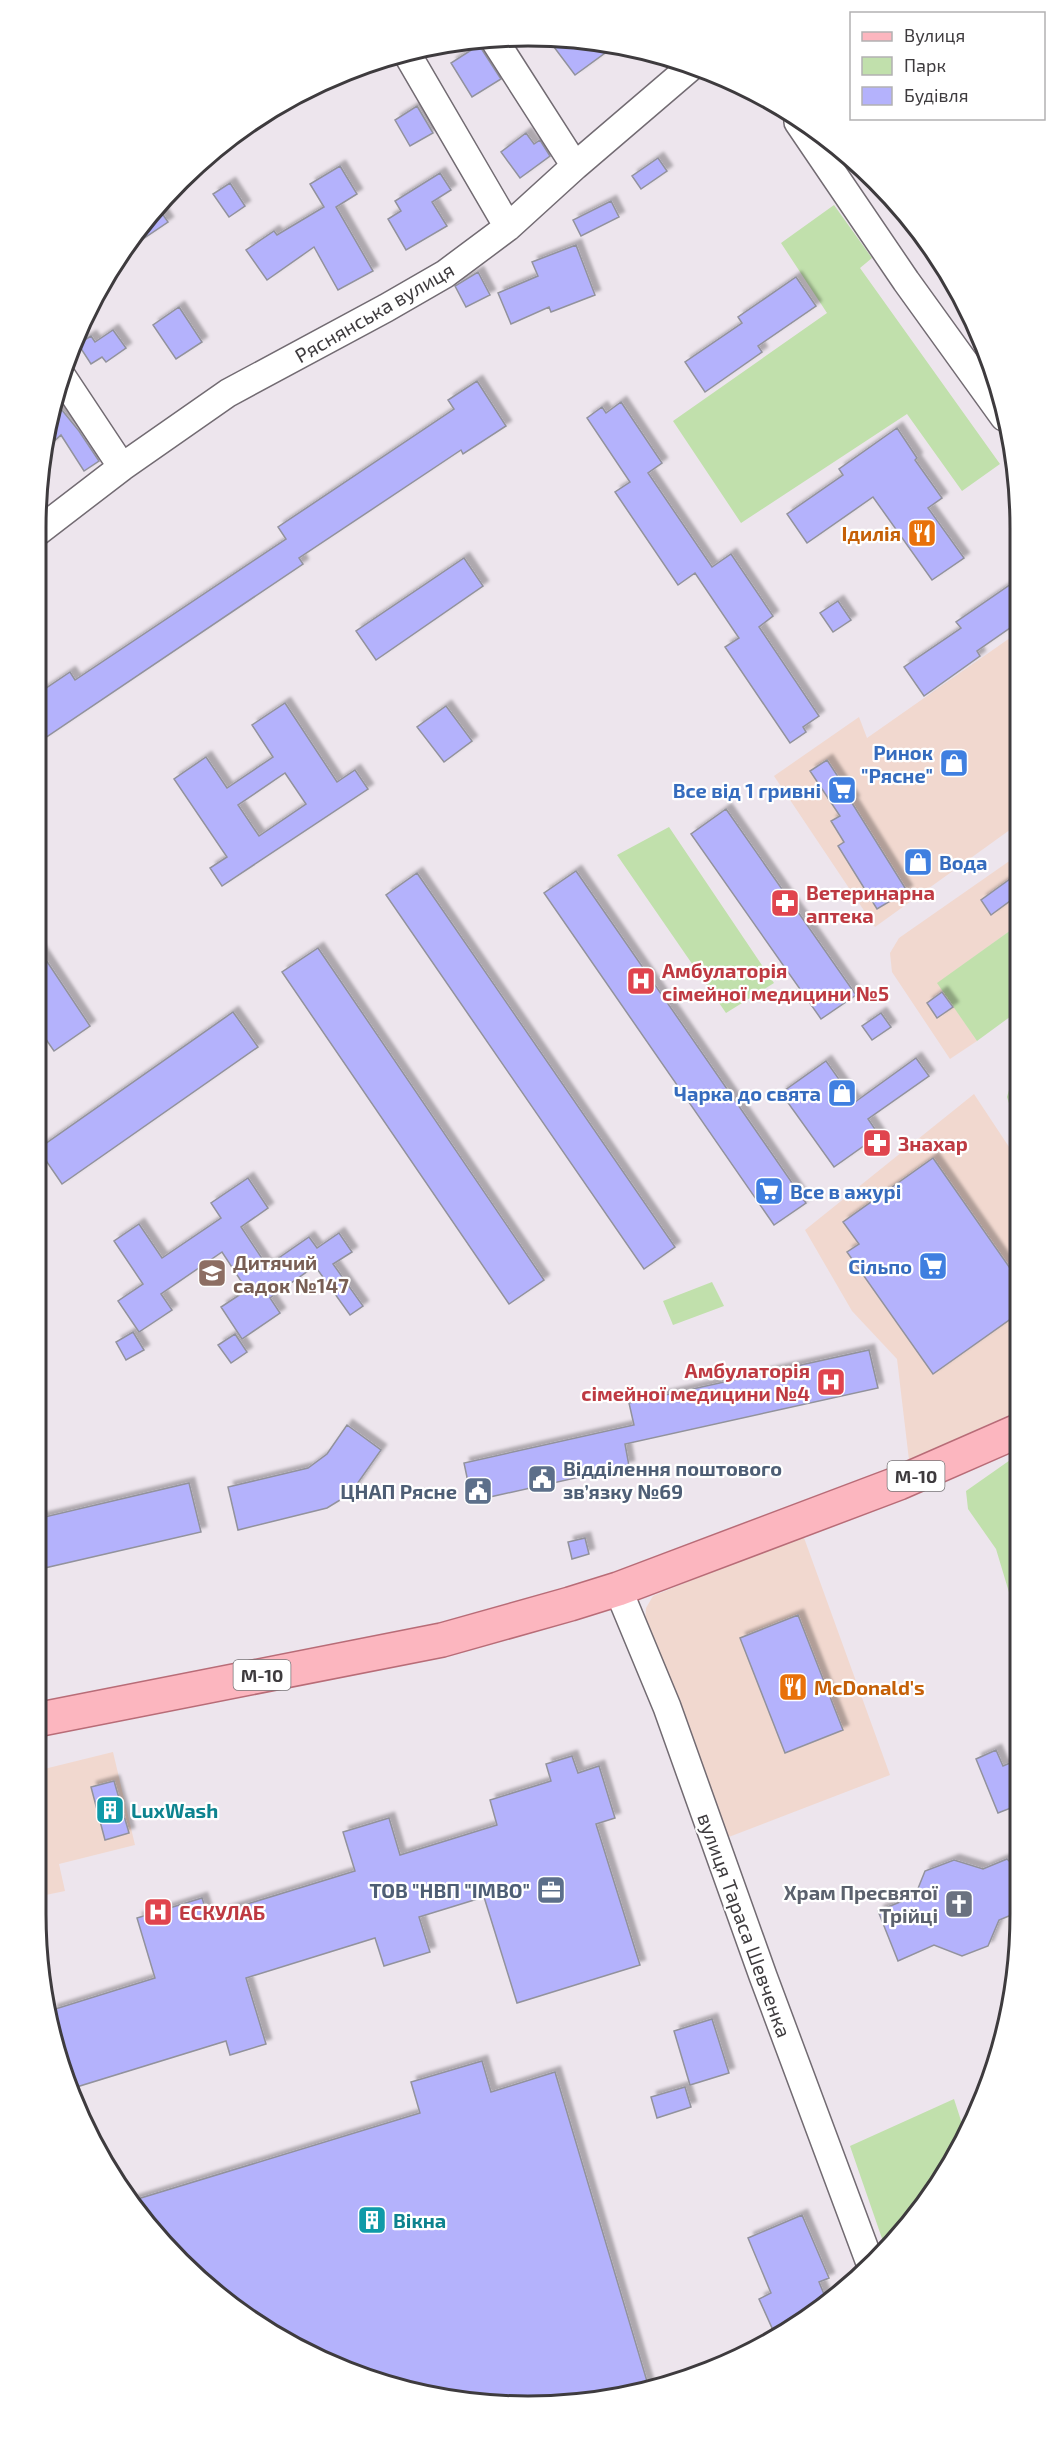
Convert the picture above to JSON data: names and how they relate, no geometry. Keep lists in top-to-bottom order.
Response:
{
  "streets": {
    "main road": ["М-10"],
    "street": ["Ряснянська вулиця", "вулиця Тараса Шевченка"]
  },
  "crossings": [
    ["М-10", "вулиця Тараса Шевченка"]
  ],
  "places": {
    "restaurant": ["Ідилія", "McDonald's"],
    "shop": ["Ринок \"Рясне\"", "Вода", "Чарка до свята"],
    "supermarket": ["Все від 1 гривні", "Все в ажурі", "Сільпо"],
    "pharmacy": ["Ветеринарна аптека", "Знахар"],
    "hospital": ["Амбулаторія сімейної медицини №5", "Амбулаторія сімейної медицини №4", "ЕСКУЛАБ"],
    "school or university": ["Дитячий садок №147"],
    "public building": ["Відділення поштового зв’язку №69", "ЦНАП Рясне"],
    "building": ["LuxWash", "Вікна"],
    "office": ["ТОВ \"НВП \"ІМВО\""],
    "church": ["Храм Пресвятої Трійці"]
  },
  "legend": ["Вулиця", "Парк", "Будівля"]
}
